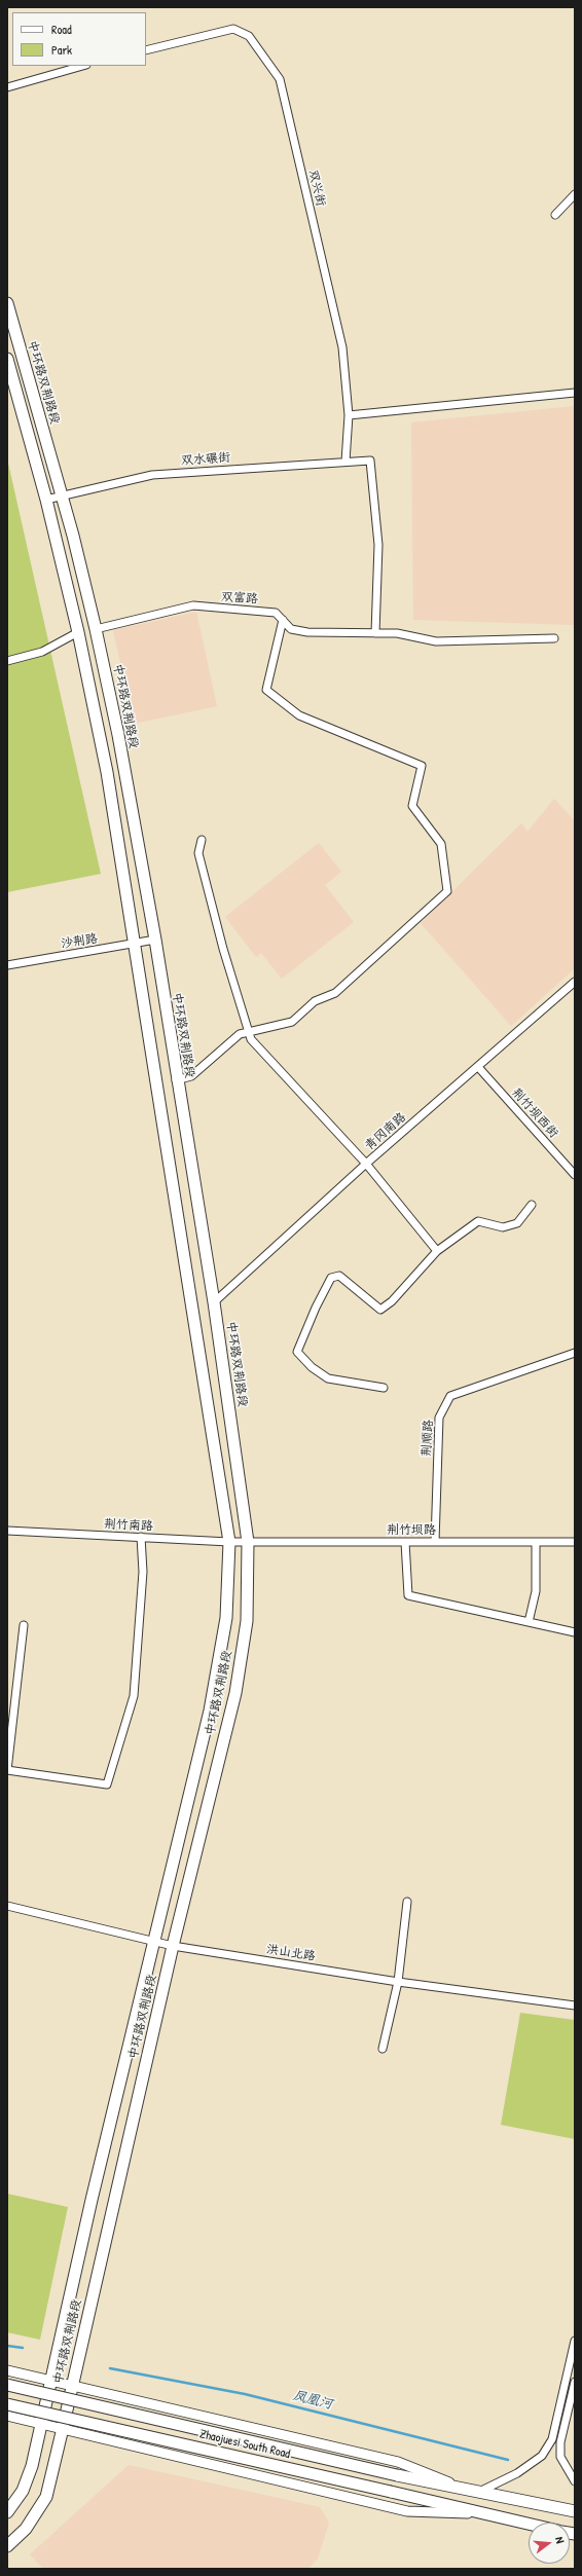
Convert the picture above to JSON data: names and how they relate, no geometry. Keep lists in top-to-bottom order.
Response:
{
  "streets": {
    "main road": ["中环路双荆路段", "Zhaojuesi South Road"],
    "street": [
      "双兴街",
      "双水碾街",
      "双富路",
      "沙荆路",
      "荆竹坝西街",
      "青冈南路",
      "荆顺路",
      "荆竹南路",
      "荆竹坝路",
      "洪山北路"
    ]
  },
  "crossings": [
    ["双兴街", "双水碾街"],
    ["中环路双荆路段", "双水碾街"],
    ["中环路双荆路段", "双富路"],
    ["中环路双荆路段", "沙荆路"],
    ["中环路双荆路段", "青冈南路"],
    ["中环路双荆路段", "荆竹南路"],
    ["中环路双荆路段", "荆竹坝路"],
    ["中环路双荆路段", "洪山北路"],
    ["中环路双荆路段", "Zhaojuesi South Road"],
    ["双水碾街", "双富路"],
    ["荆竹坝西街", "青冈南路"],
    ["荆顺路", "荆竹坝路"],
    ["荆竹南路", "荆竹坝路"]
  ],
  "water": ["凤凰河"],
  "legend": ["Road", "Park"],
  "north": "right"
}
